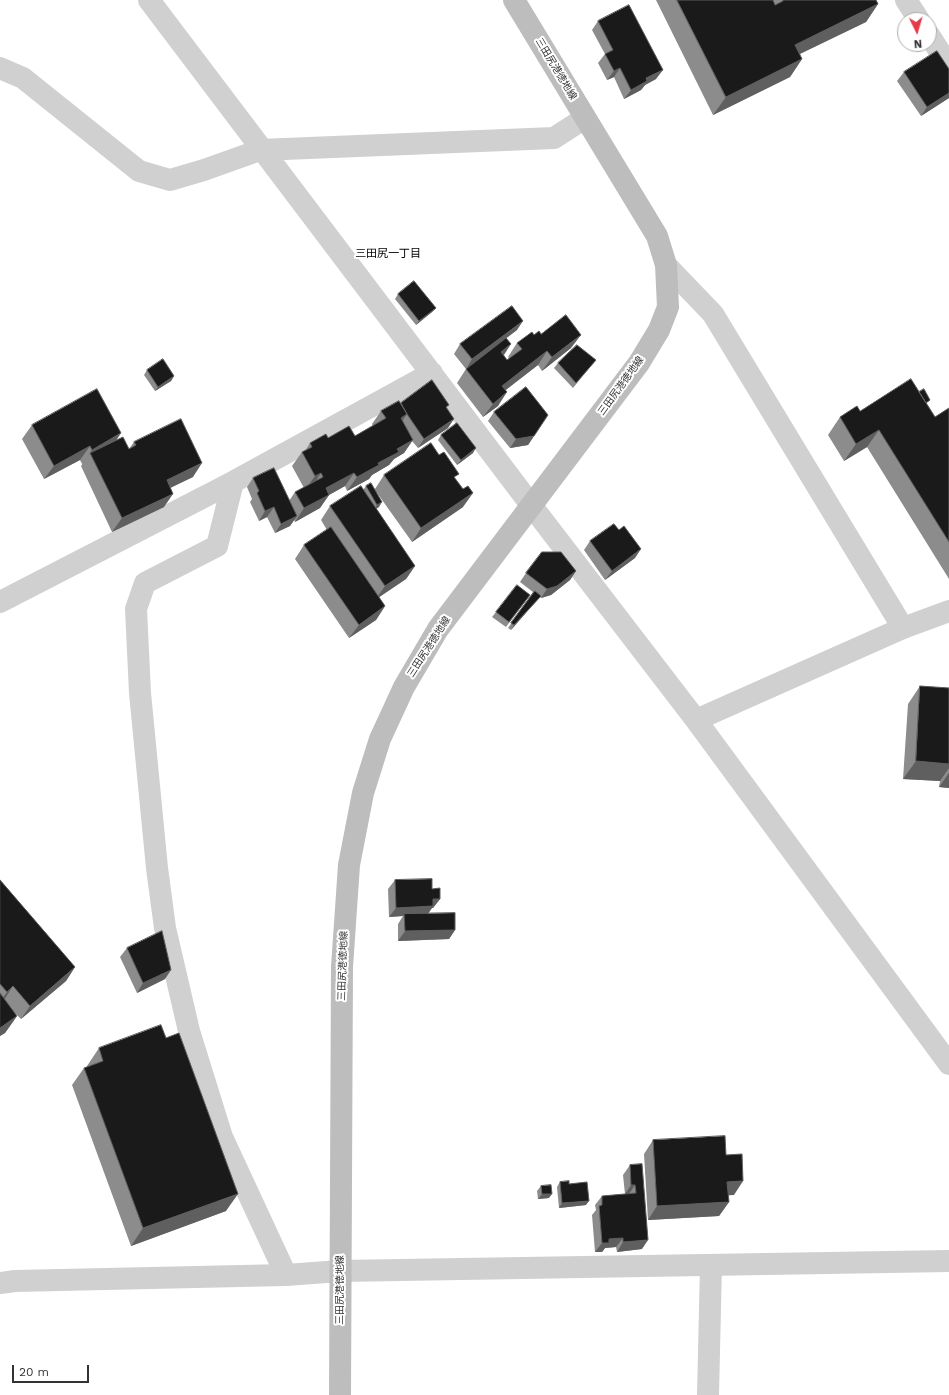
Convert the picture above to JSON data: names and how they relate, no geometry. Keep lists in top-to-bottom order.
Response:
{
  "streets": {
    "main road": ["三田尻港徳地線"]
  },
  "districts": ["三田尻一丁目"],
  "scale_bar": "20 m",
  "north": "bottom"
}
